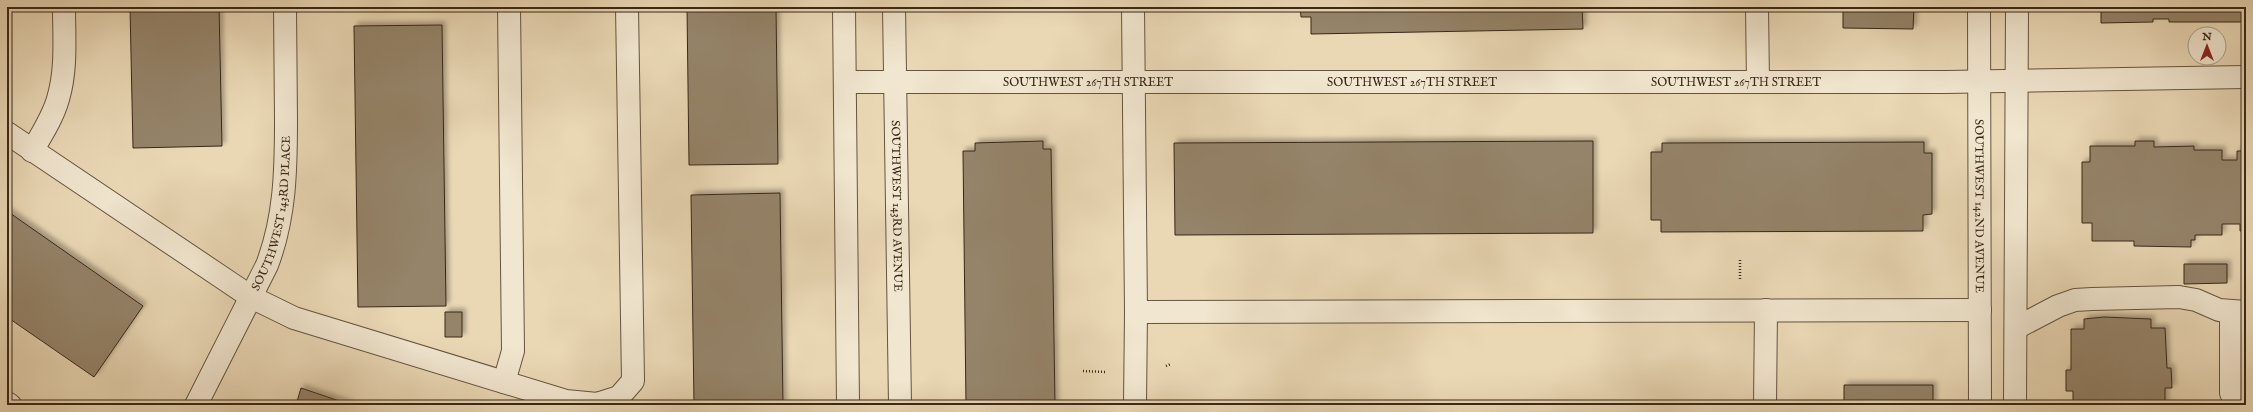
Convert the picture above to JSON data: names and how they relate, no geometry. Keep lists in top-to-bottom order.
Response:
{
  "streets": {
    "street": [
      "SOUTHWEST 267TH STREET",
      "SOUTHWEST 143RD AVENUE",
      "SOUTHWEST 142ND AVENUE",
      "SOUTHWEST 143RD PLACE"
    ]
  },
  "crossings": [
    ["SOUTHWEST 267TH STREET", "SOUTHWEST 143RD AVENUE"],
    ["SOUTHWEST 267TH STREET", "SOUTHWEST 142ND AVENUE"]
  ],
  "north": "top"
}
